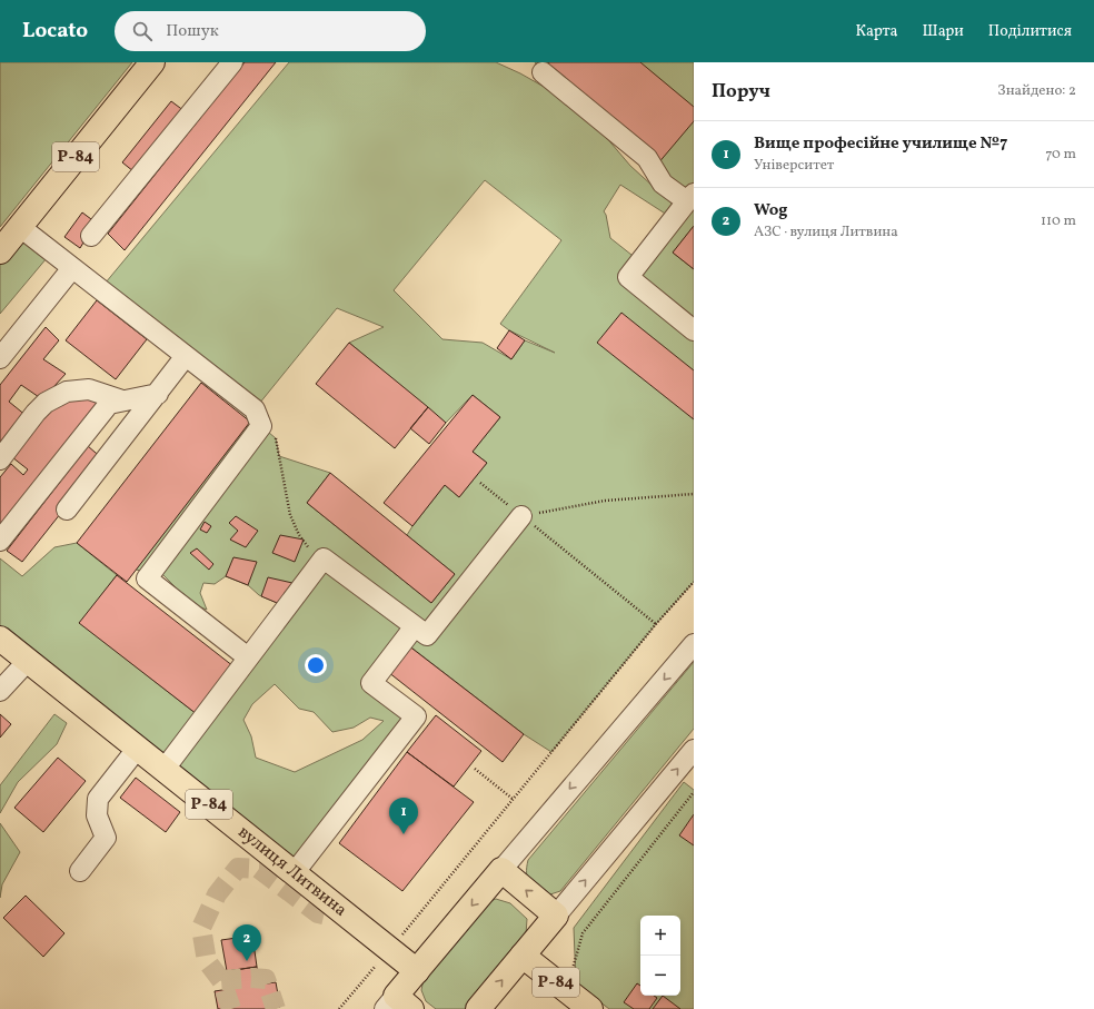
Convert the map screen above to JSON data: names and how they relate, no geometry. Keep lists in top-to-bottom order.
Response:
{
  "streets": {
    "main road": ["Р-84", "вулиця Литвина"]
  },
  "page": {
    "header": "Locato",
    "search": "Пошук",
    "nav": ["Карта", "Шари", "Поділитися"],
    "heading": ["Поруч", "Знайдено: 2"],
    "list": [
      {
        "mark": "1",
        "name": "Вище професійне училище №7",
        "note": "Університет",
        "value": "70 m"
      },
      {
        "mark": "2",
        "name": "Wog",
        "note": "АЗС · вулиця Литвина",
        "value": "110 m"
      }
    ],
    "pins": ["1", "2"],
    "map_buttons": ["+", "−"]
  }
}
